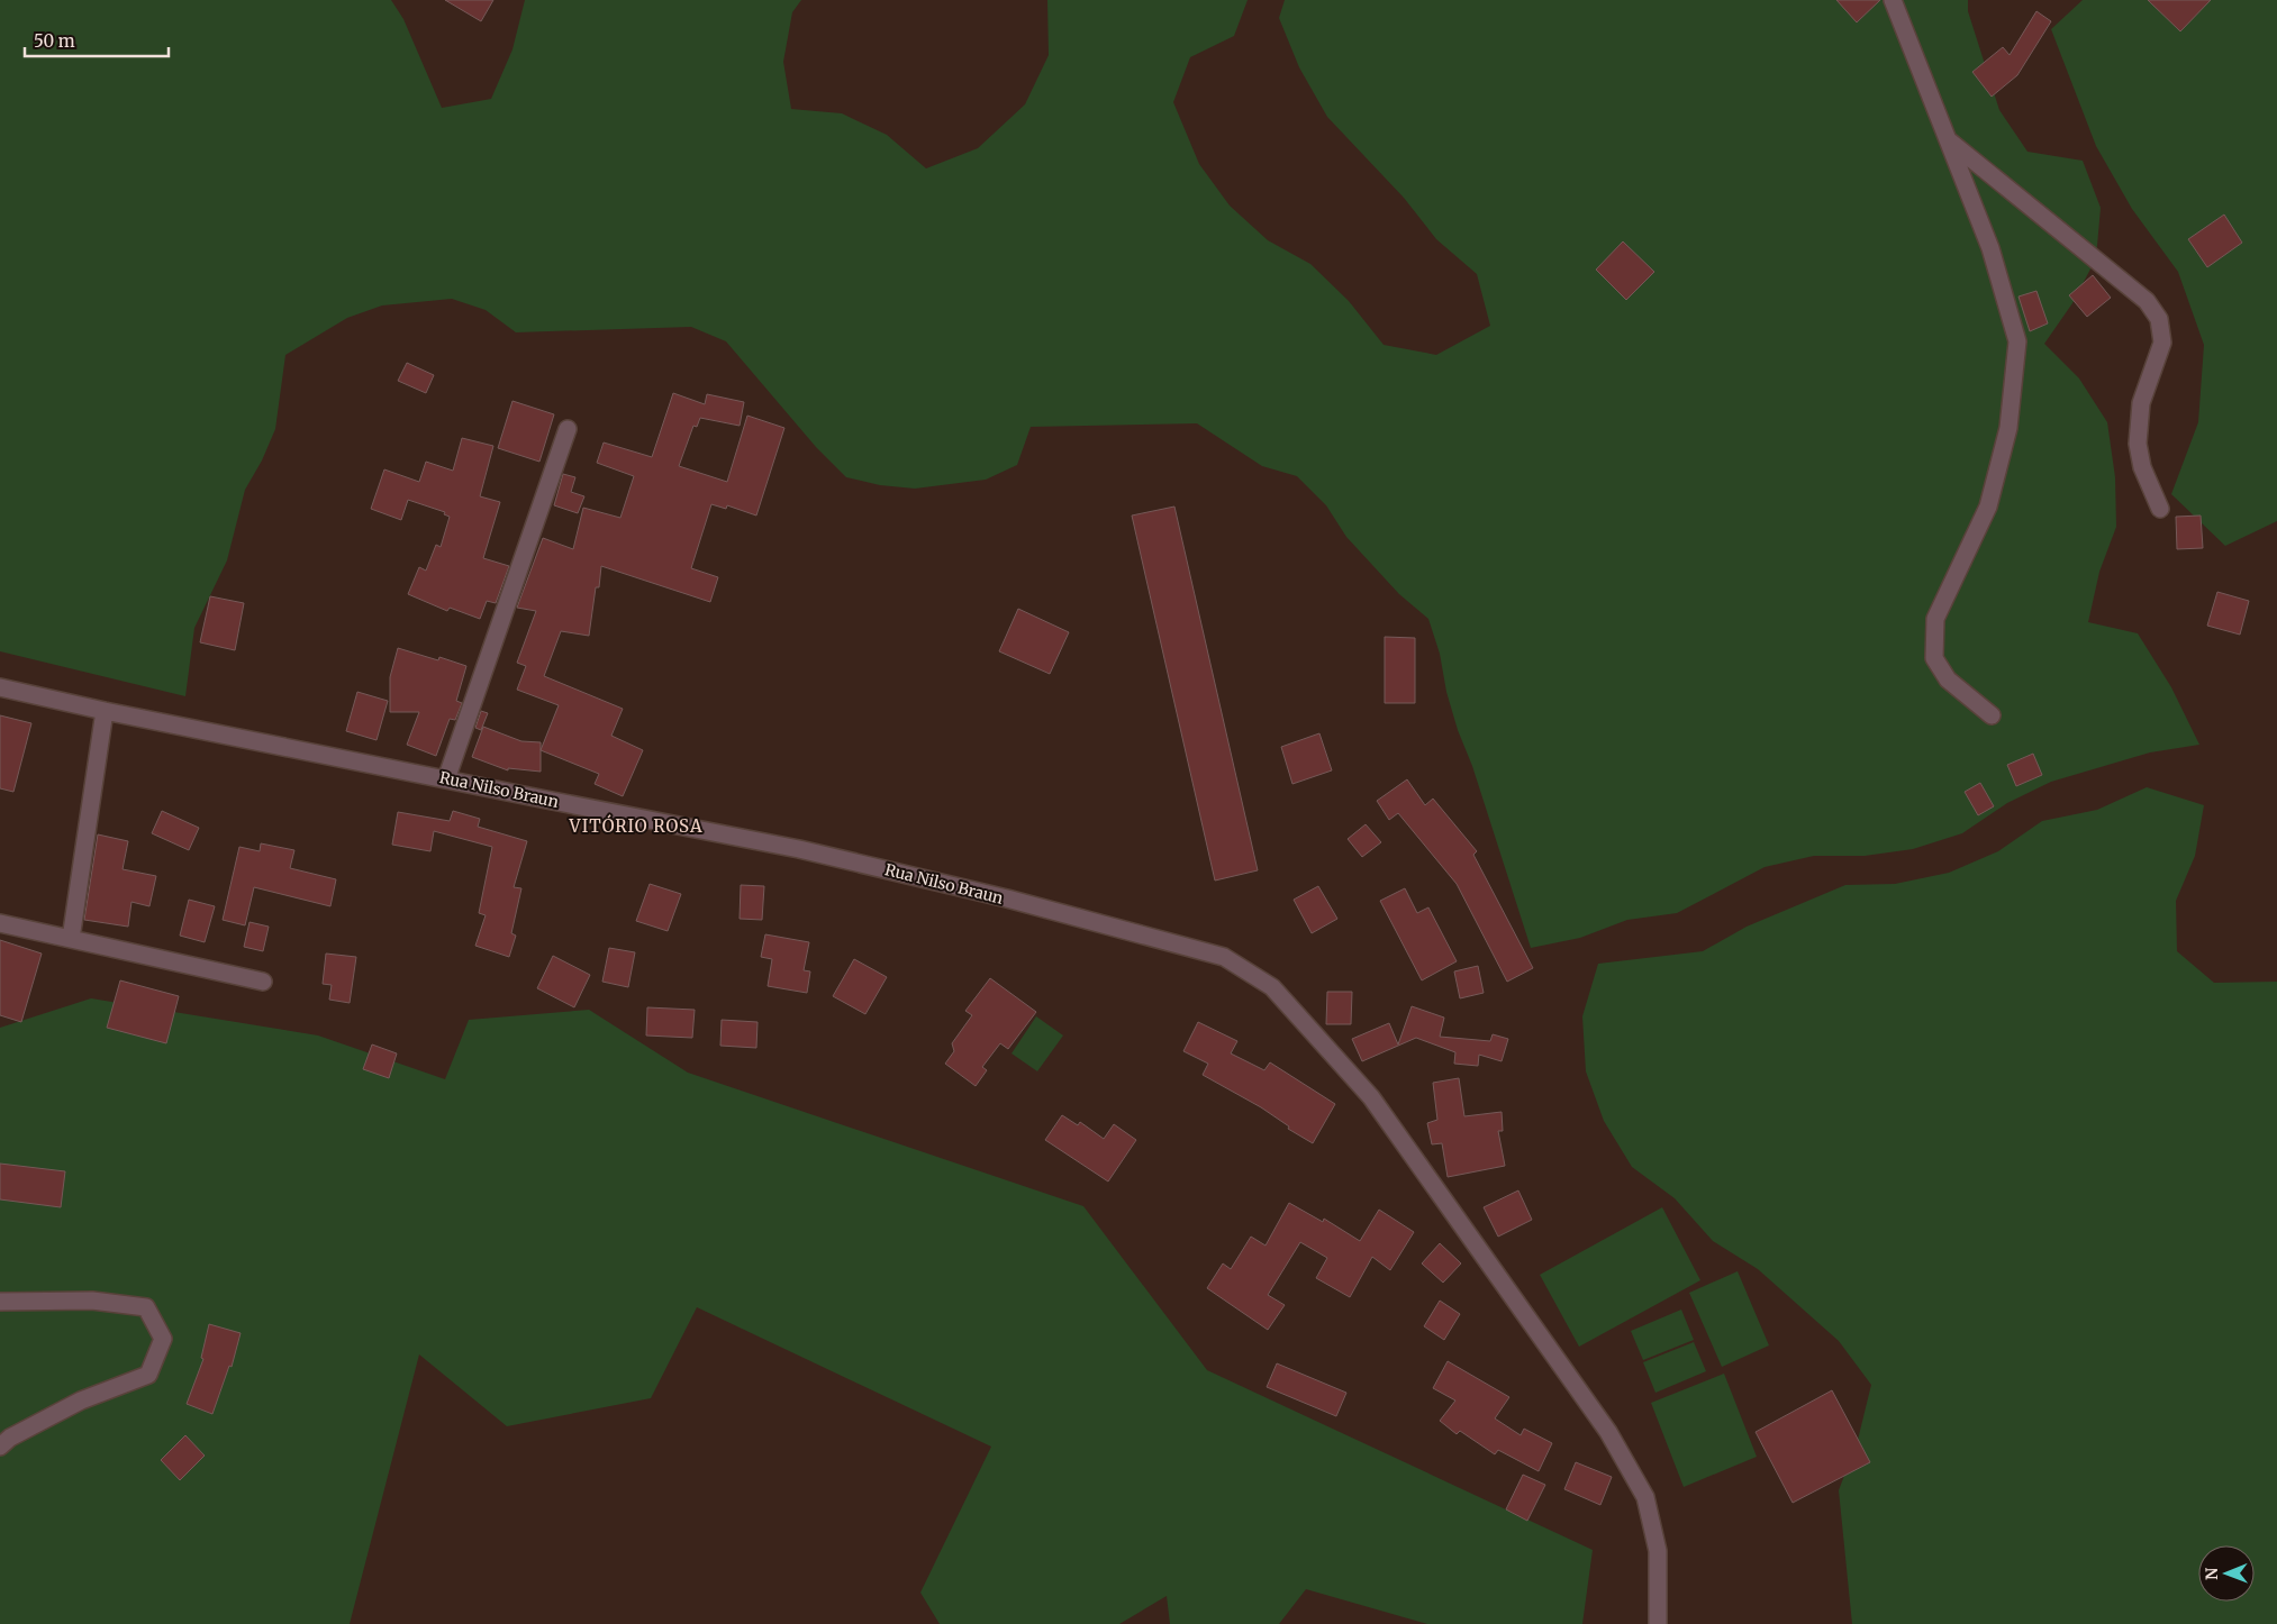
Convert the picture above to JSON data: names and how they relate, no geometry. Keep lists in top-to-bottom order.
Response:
{
  "streets": {
    "street": ["Rua Nilso Braun"]
  },
  "districts": ["VITÓRIO ROSA"],
  "scale_bar": "50 m",
  "north": "left"
}
